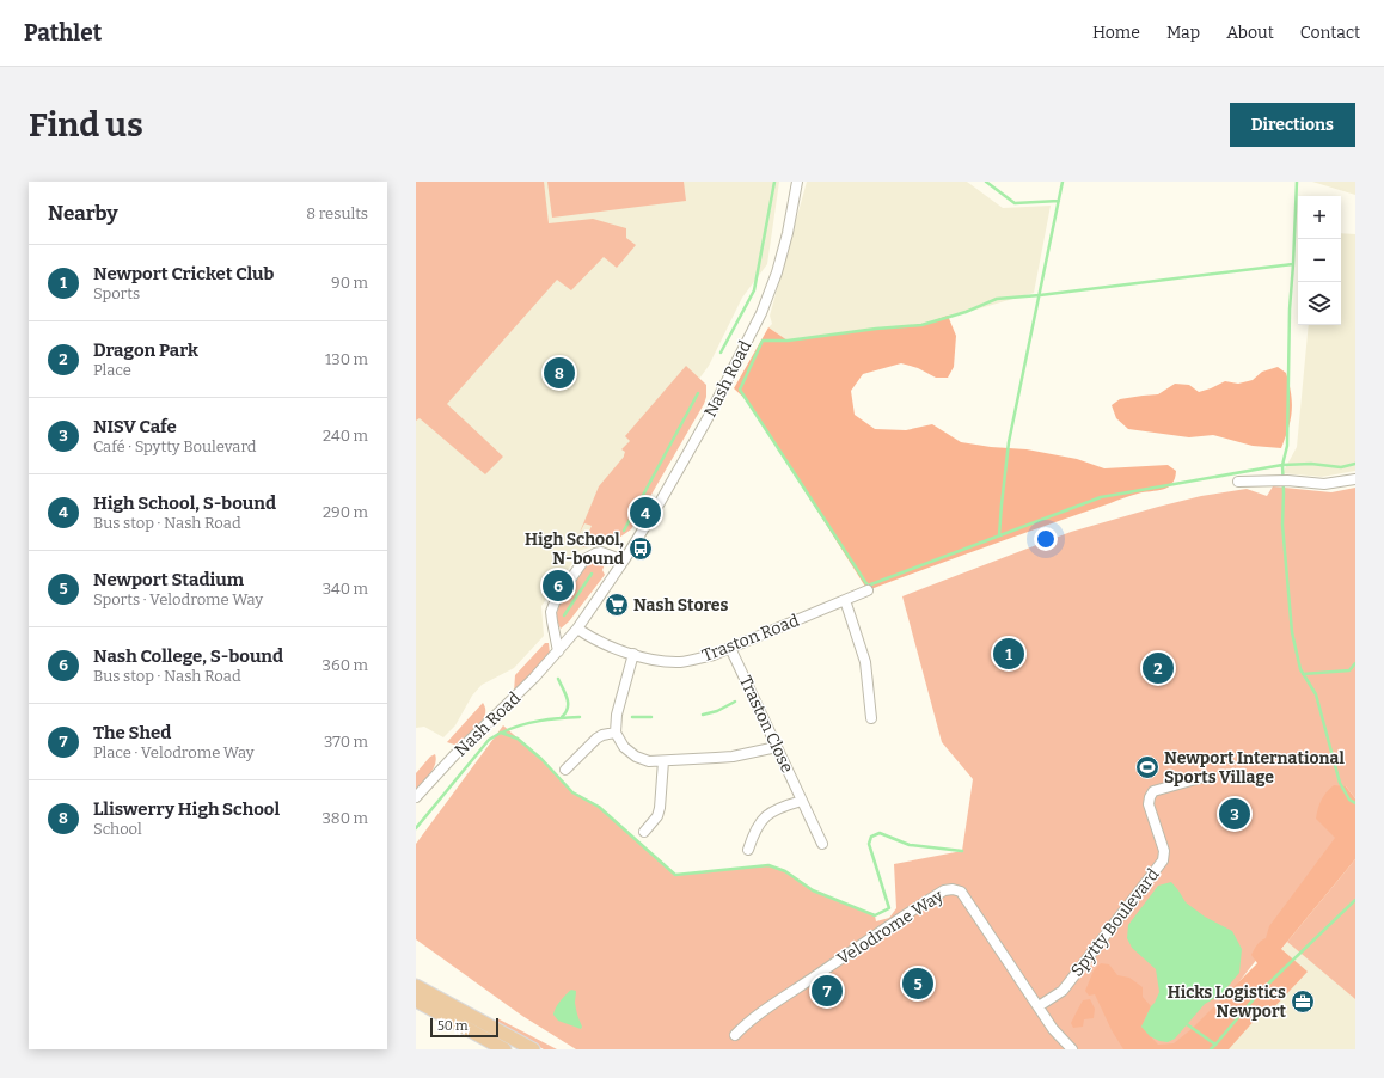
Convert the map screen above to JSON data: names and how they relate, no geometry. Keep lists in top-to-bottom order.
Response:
{
  "streets": {
    "street": [
      "Nash Road",
      "Traston Road",
      "Traston Close",
      "Spytty Boulevard",
      "Velodrome Way"
    ]
  },
  "crossings": [
    ["Nash Road", "Traston Road"],
    ["Traston Road", "Traston Close"],
    ["Spytty Boulevard", "Velodrome Way"]
  ],
  "places": {
    "bus stop": ["High School, N-bound"],
    "supermarket": ["Nash Stores"],
    "sports": ["Newport International Sports Village"],
    "office": ["Hicks Logistics Newport"]
  },
  "scale_bar": "50 m",
  "page": {
    "header": "Pathlet",
    "nav": [
      "Home",
      "Map",
      "About",
      "Contact"
    ],
    "buttons": "Directions",
    "title": "Find us",
    "heading": ["Nearby", "8 results"],
    "map_buttons": ["+", "−"],
    "list": [
      {
        "mark": "1",
        "name": "Newport Cricket Club",
        "note": "Sports",
        "value": "90 m"
      },
      {
        "mark": "2",
        "name": "Dragon Park",
        "note": "Place",
        "value": "130 m"
      },
      {
        "mark": "3",
        "name": "NISV Cafe",
        "note": "Café · Spytty Boulevard",
        "value": "240 m"
      },
      {
        "mark": "4",
        "name": "High School, S-bound",
        "note": "Bus stop · Nash Road",
        "value": "290 m"
      },
      {
        "mark": "5",
        "name": "Newport Stadium",
        "note": "Sports · Velodrome Way",
        "value": "340 m"
      },
      {
        "mark": "6",
        "name": "Nash College, S-bound",
        "note": "Bus stop · Nash Road",
        "value": "360 m"
      },
      {
        "mark": "7",
        "name": "The Shed",
        "note": "Place · Velodrome Way",
        "value": "370 m"
      },
      {
        "mark": "8",
        "name": "Lliswerry High School",
        "note": "School",
        "value": "380 m"
      }
    ],
    "pins": [
      "8",
      "4",
      "6",
      "1",
      "2",
      "3",
      "5",
      "7"
    ],
    "scale": "50 m"
  }
}
